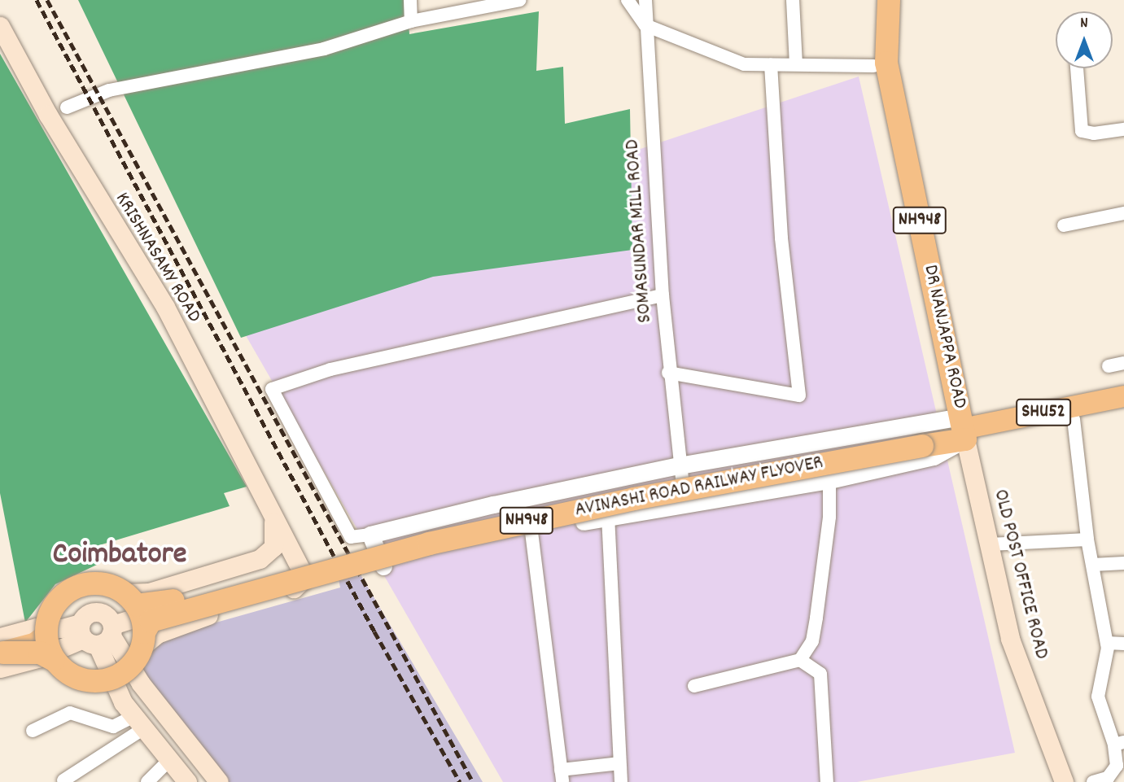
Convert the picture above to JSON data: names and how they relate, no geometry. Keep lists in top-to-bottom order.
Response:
{
  "streets": {
    "highway": ["NH948", "DR NANJAPPA ROAD", "AVINASHI ROAD RAILWAY FLYOVER"],
    "main road": ["KRISHNASAMY ROAD", "SHU52", "OLD POST OFFICE ROAD"],
    "street": ["SOMASUNDAR MILL ROAD"]
  },
  "crossings": [
    ["NH948", "KRISHNASAMY ROAD"],
    ["NH948", "AVINASHI ROAD RAILWAY FLYOVER"],
    ["KRISHNASAMY ROAD", "AVINASHI ROAD RAILWAY FLYOVER"],
    ["DR NANJAPPA ROAD", "SHU52"],
    ["DR NANJAPPA ROAD", "AVINASHI ROAD RAILWAY FLYOVER"],
    ["DR NANJAPPA ROAD", "OLD POST OFFICE ROAD"],
    ["SHU52", "AVINASHI ROAD RAILWAY FLYOVER"],
    ["SHU52", "OLD POST OFFICE ROAD"],
    ["AVINASHI ROAD RAILWAY FLYOVER", "OLD POST OFFICE ROAD"]
  ],
  "districts": ["Coimbatore"],
  "north": "top"
}
